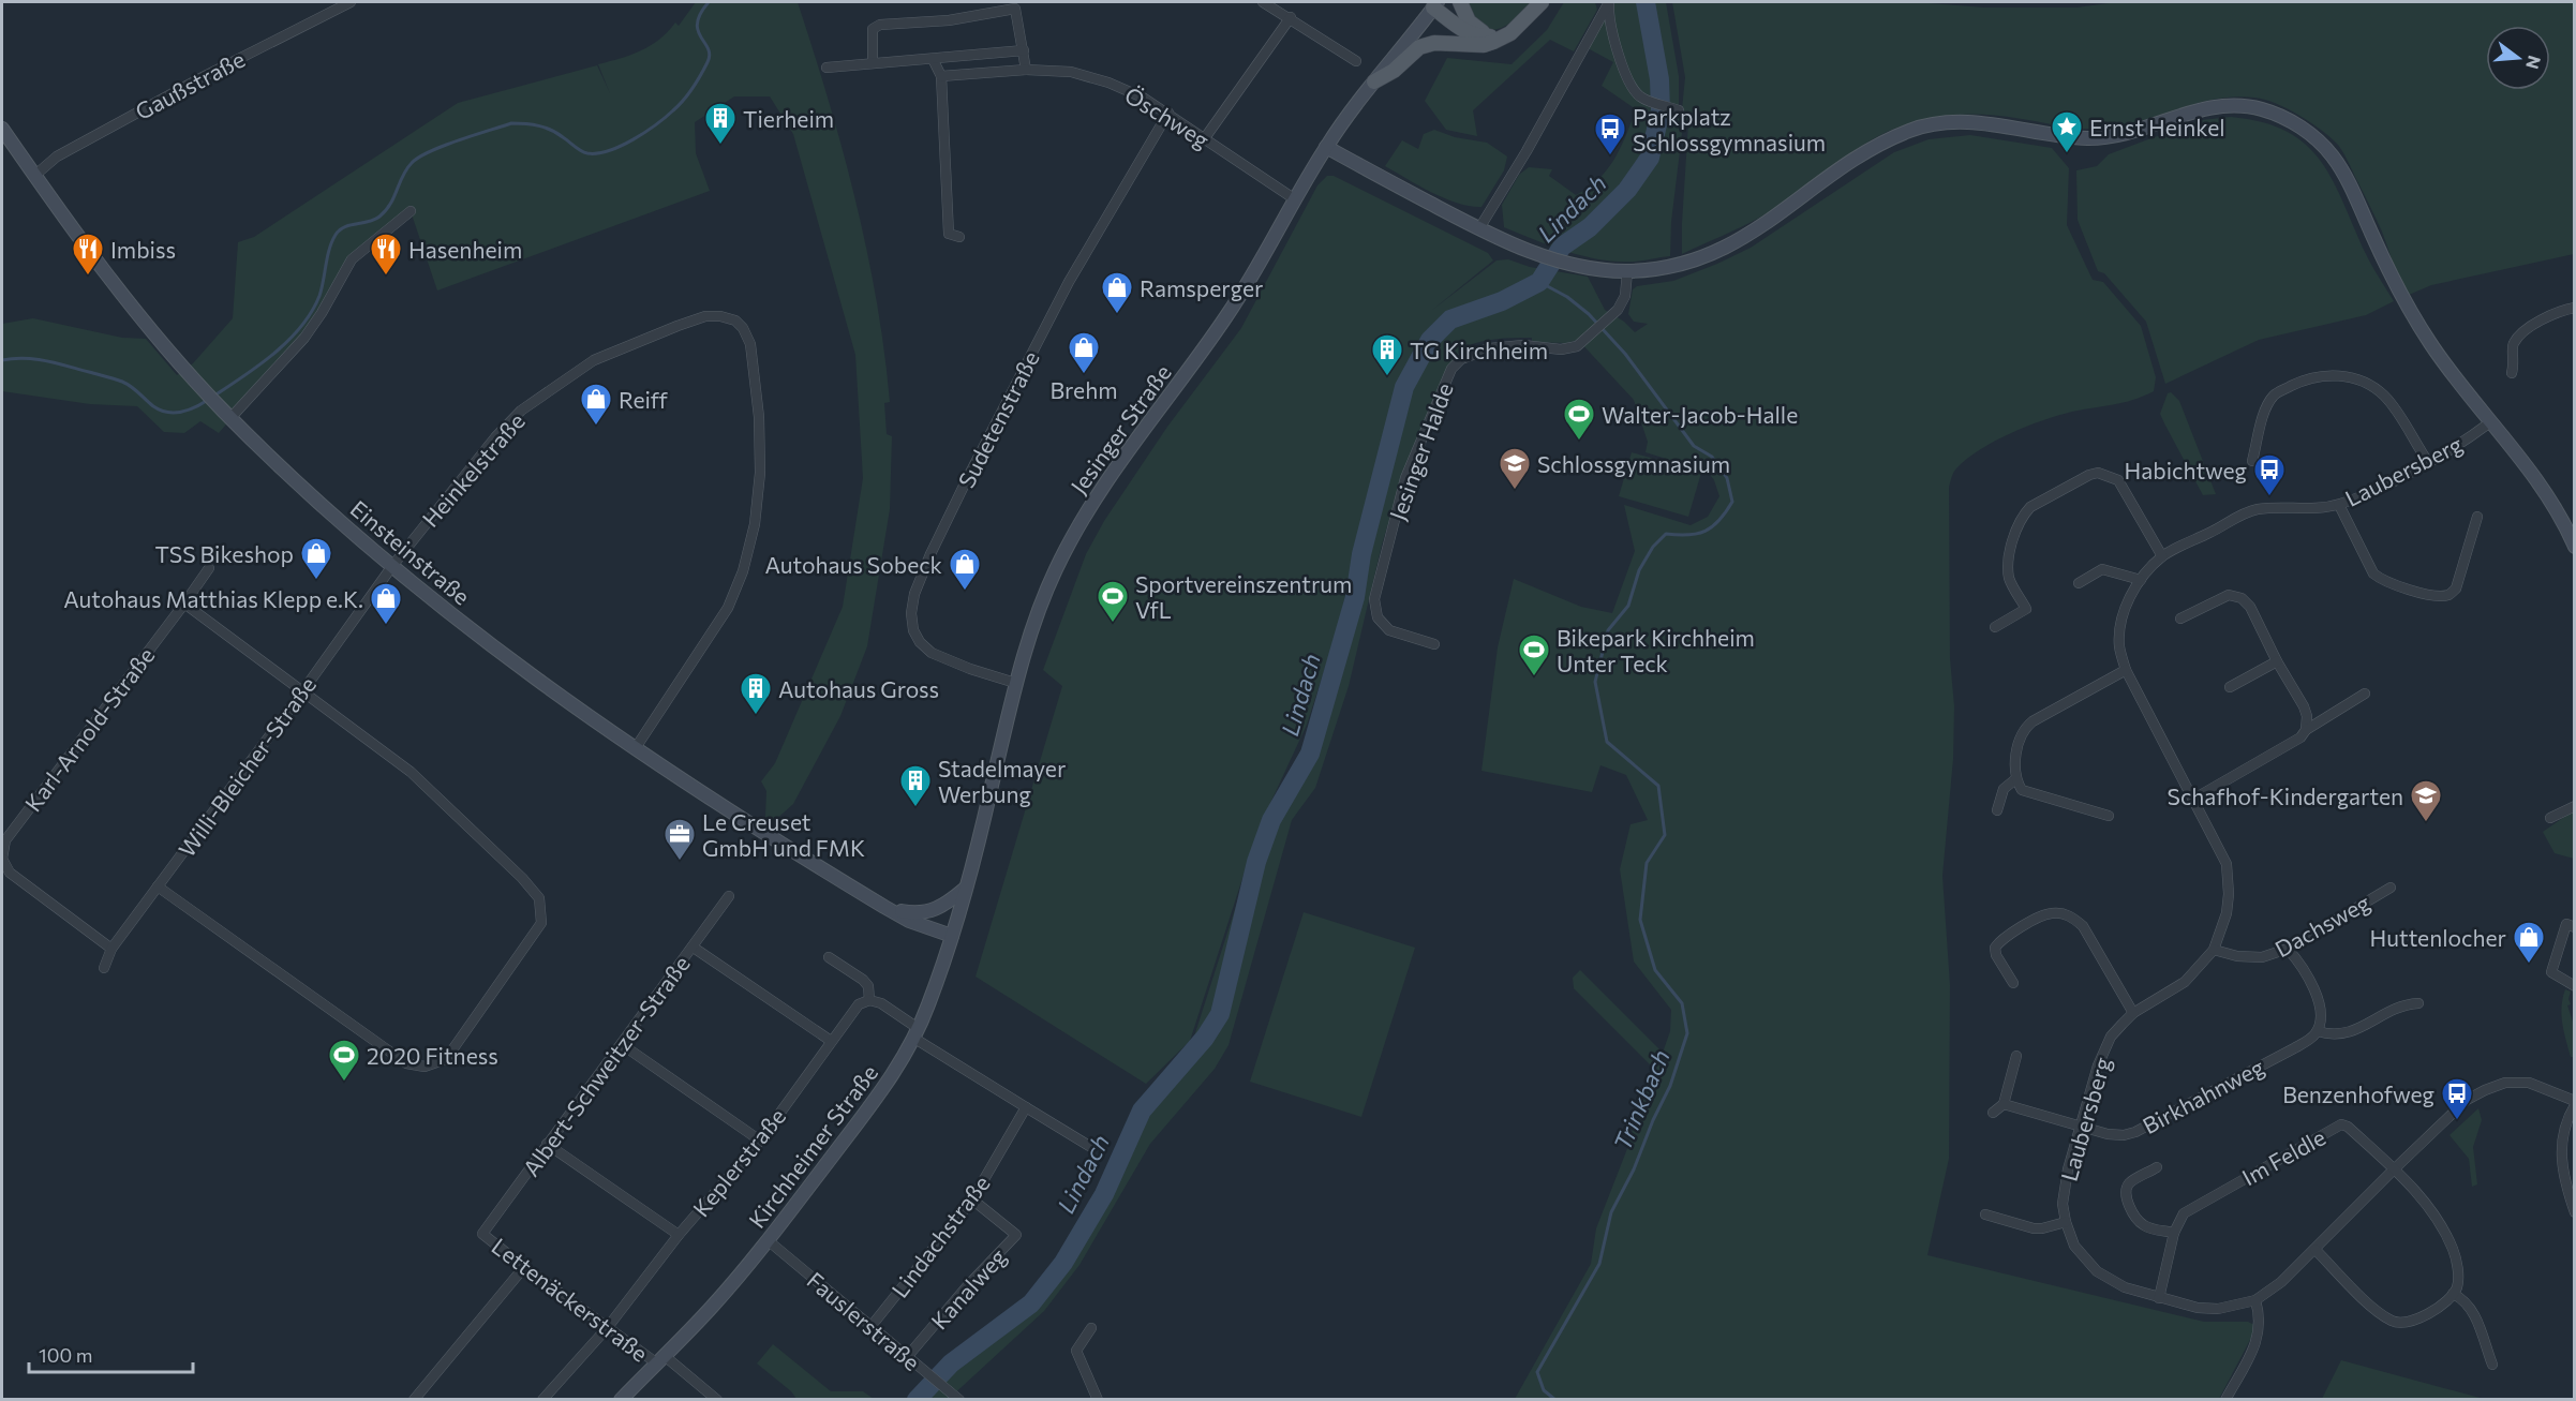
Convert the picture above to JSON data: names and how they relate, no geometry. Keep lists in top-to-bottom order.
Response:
{
  "streets": {
    "street": [
      "Gaußstraße",
      "Öschweg",
      "Sudetenstraße",
      "Jesinger Straße",
      "Jesinger Halde",
      "Heinkelstraße",
      "Laubersberg",
      "Einsteinstraße",
      "Karl-Arnold-Straße",
      "Willi-Bleicher-Straße",
      "Dachsweg",
      "Albert-Schweitzer-Straße",
      "Birkhahnweg",
      "Kirchheimer Straße",
      "Im Feldle",
      "Keplerstraße",
      "Lindachstraße",
      "Kanalweg",
      "Lettenäckerstraße",
      "Fauslerstraße"
    ]
  },
  "crossings": [
    ["Gaußstraße", "Einsteinstraße"],
    ["Öschweg", "Sudetenstraße"],
    ["Öschweg", "Jesinger Straße"],
    ["Sudetenstraße", "Jesinger Straße"],
    ["Jesinger Straße", "Einsteinstraße"],
    ["Jesinger Straße", "Kirchheimer Straße"],
    ["Heinkelstraße", "Einsteinstraße"],
    ["Heinkelstraße", "Willi-Bleicher-Straße"],
    ["Laubersberg", "Dachsweg"],
    ["Laubersberg", "Birkhahnweg"],
    ["Laubersberg", "Im Feldle"],
    ["Einsteinstraße", "Willi-Bleicher-Straße"],
    ["Einsteinstraße", "Kirchheimer Straße"],
    ["Karl-Arnold-Straße", "Willi-Bleicher-Straße"],
    ["Albert-Schweitzer-Straße", "Lettenäckerstraße"],
    ["Kirchheimer Straße", "Lettenäckerstraße"],
    ["Kirchheimer Straße", "Fauslerstraße"],
    ["Keplerstraße", "Lettenäckerstraße"],
    ["Lindachstraße", "Kanalweg"],
    ["Lindachstraße", "Fauslerstraße"],
    ["Kanalweg", "Fauslerstraße"]
  ],
  "water": ["Lindach", "Trinkbach"],
  "places": {
    "building": [
      "Tierheim",
      "TG Kirchheim",
      "Autohaus Gross",
      "Stadelmayer Werbung"
    ],
    "place": ["Ernst Heinkel"],
    "bus stop": ["Parkplatz Schlossgymnasium", "Habichtweg", "Benzenhofweg"],
    "restaurant": ["Imbiss", "Hasenheim"],
    "shop": [
      "Ramsperger",
      "Brehm",
      "Reiff",
      "TSS Bikeshop",
      "Autohaus Sobeck",
      "Autohaus Matthias Klepp e.K.",
      "Huttenlocher"
    ],
    "sports": [
      "Walter-Jacob-Halle",
      "Sportvereinszentrum VfL",
      "Bikepark Kirchheim Unter Teck",
      "2020 Fitness"
    ],
    "school or university": ["Schlossgymnasium", "Schafhof-Kindergarten"],
    "office": ["Le Creuset GmbH und FMK"]
  },
  "scale_bar": "100 m",
  "north": "right"
}
